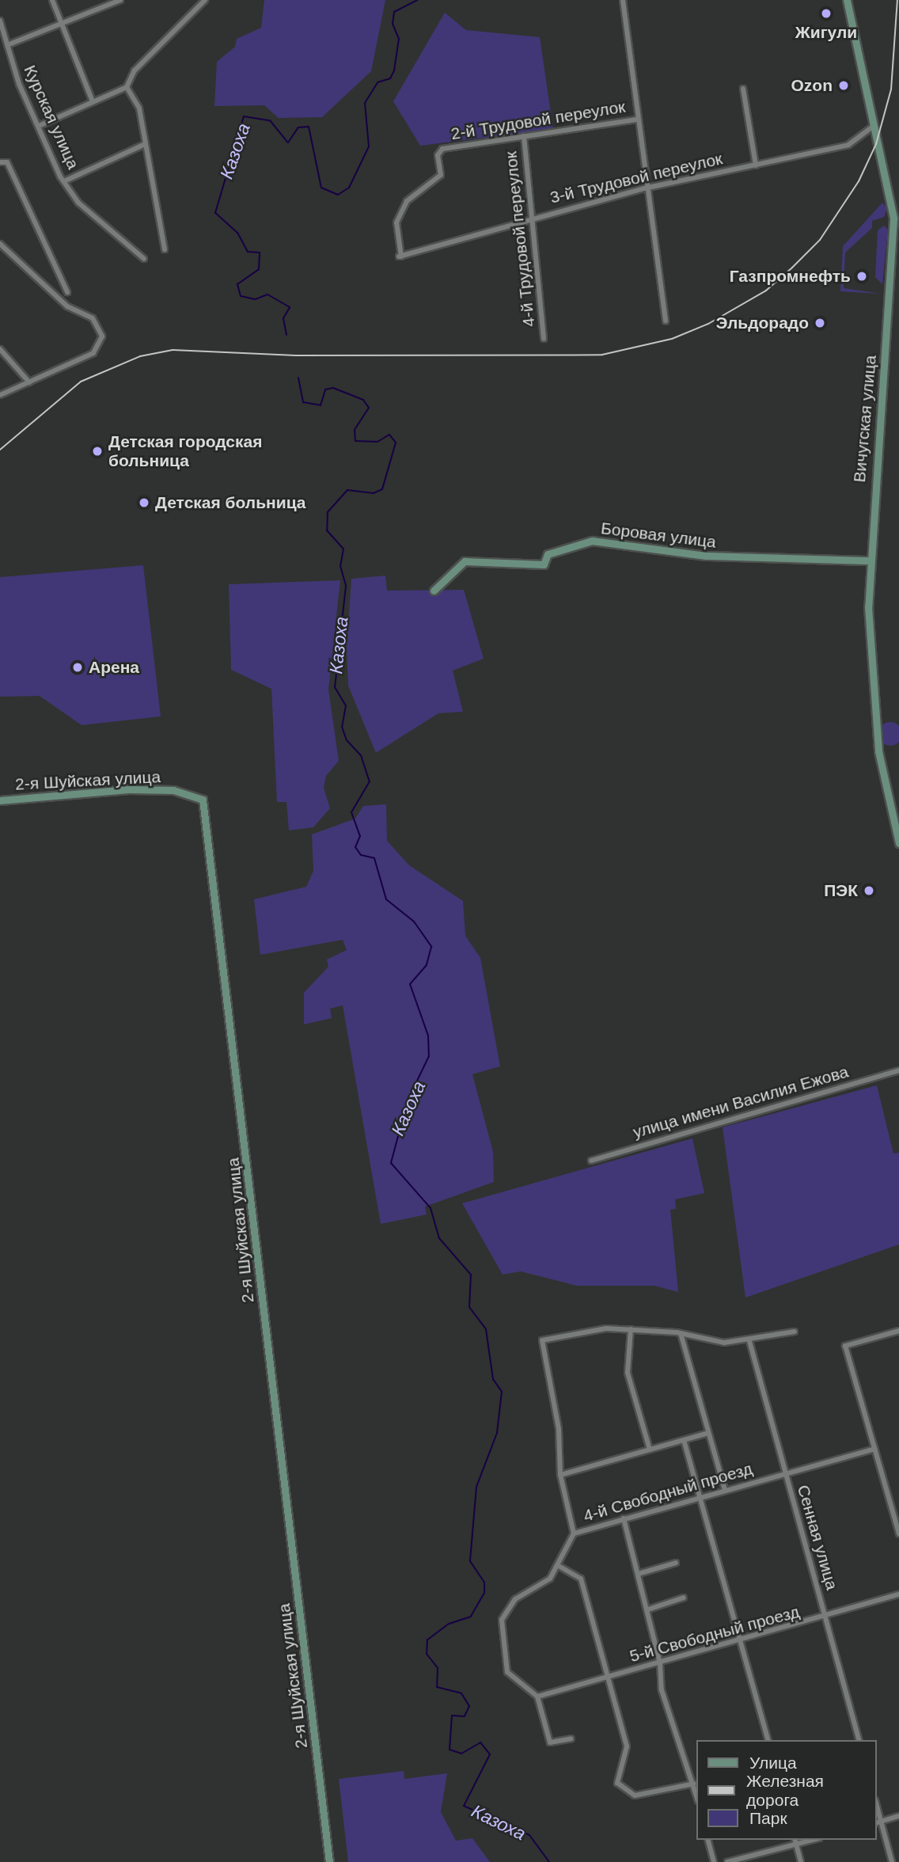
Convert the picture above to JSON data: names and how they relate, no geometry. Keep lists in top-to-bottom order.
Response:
{
  "streets": {
    "street": [
      "Курская улица",
      "2-й Трудовой переулок",
      "3-й Трудовой переулок",
      "4-й Трудовой переулок",
      "Вичугская улица",
      "Боровая улица",
      "2-я Шуйская улица",
      "улица имени Василия Ежова",
      "4-й Свободный проезд",
      "Сенная улица",
      "5-й Свободный проезд"
    ]
  },
  "crossings": [
    ["2-й Трудовой переулок", "3-й Трудовой переулок"],
    ["2-й Трудовой переулок", "4-й Трудовой переулок"],
    ["3-й Трудовой переулок", "4-й Трудовой переулок"],
    ["3-й Трудовой переулок", "Вичугская улица"],
    ["Вичугская улица", "Боровая улица"],
    ["4-й Свободный проезд", "Сенная улица"],
    ["4-й Свободный проезд", "5-й Свободный проезд"],
    ["Сенная улица", "5-й Свободный проезд"]
  ],
  "water": ["Казоха"],
  "places": [
    "Жигули",
    "Ozon",
    "Газпромнефть",
    "Эльдорадо",
    "Детская городская больница",
    "Детская больница",
    "Арена",
    "ПЭК"
  ],
  "legend": ["Улица", "Железная дорога", "Парк"]
}
